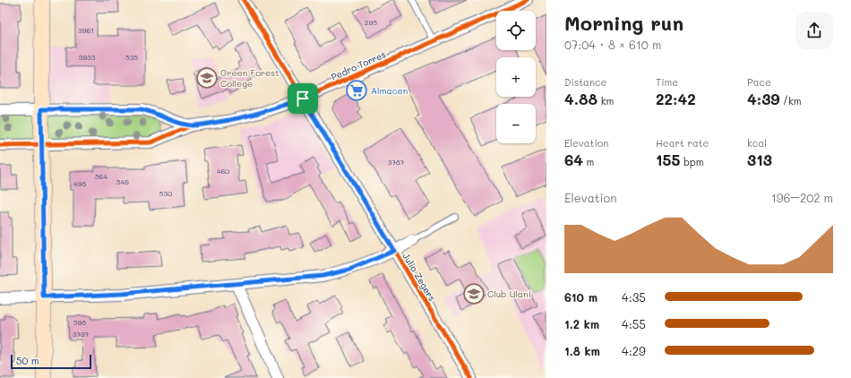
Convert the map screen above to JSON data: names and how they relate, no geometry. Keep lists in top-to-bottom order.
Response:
{
  "streets": {
    "street": ["Pedro Torres", "Julio Zegers"]
  },
  "crossings": [
    ["Pedro Torres", "Julio Zegers"]
  ],
  "places": {
    "school or university": ["Green Forest College", "Club Ulani"],
    "supermarket": ["Almacen"]
  },
  "house_numbers": [
    "295",
    "3961",
    "3933",
    "535",
    "3787",
    "460",
    "564",
    "546",
    "498",
    "530",
    "598",
    "3797"
  ],
  "scale_bar": "50 m",
  "page": {
    "heading": ["Morning run", "07:04 · 8 × 610 m"],
    "map_buttons": ["+", "−"],
    "stats": [
      ["Distance", "4.88 km"],
      ["Time", "22:42"],
      ["Pace", "4:39 /km"],
      ["Elevation", "64 m"],
      ["Heart rate", "155 bpm"],
      ["kcal", "313"]
    ],
    "chart": ["Elevation", "196–202 m"],
    "list": [
      {
        "name": "610 m",
        "note": "4:35"
      },
      {
        "name": "1.2 km",
        "note": "4:55"
      },
      {
        "name": "1.8 km",
        "note": "4:29"
      }
    ],
    "scale": "50 m"
  }
}
